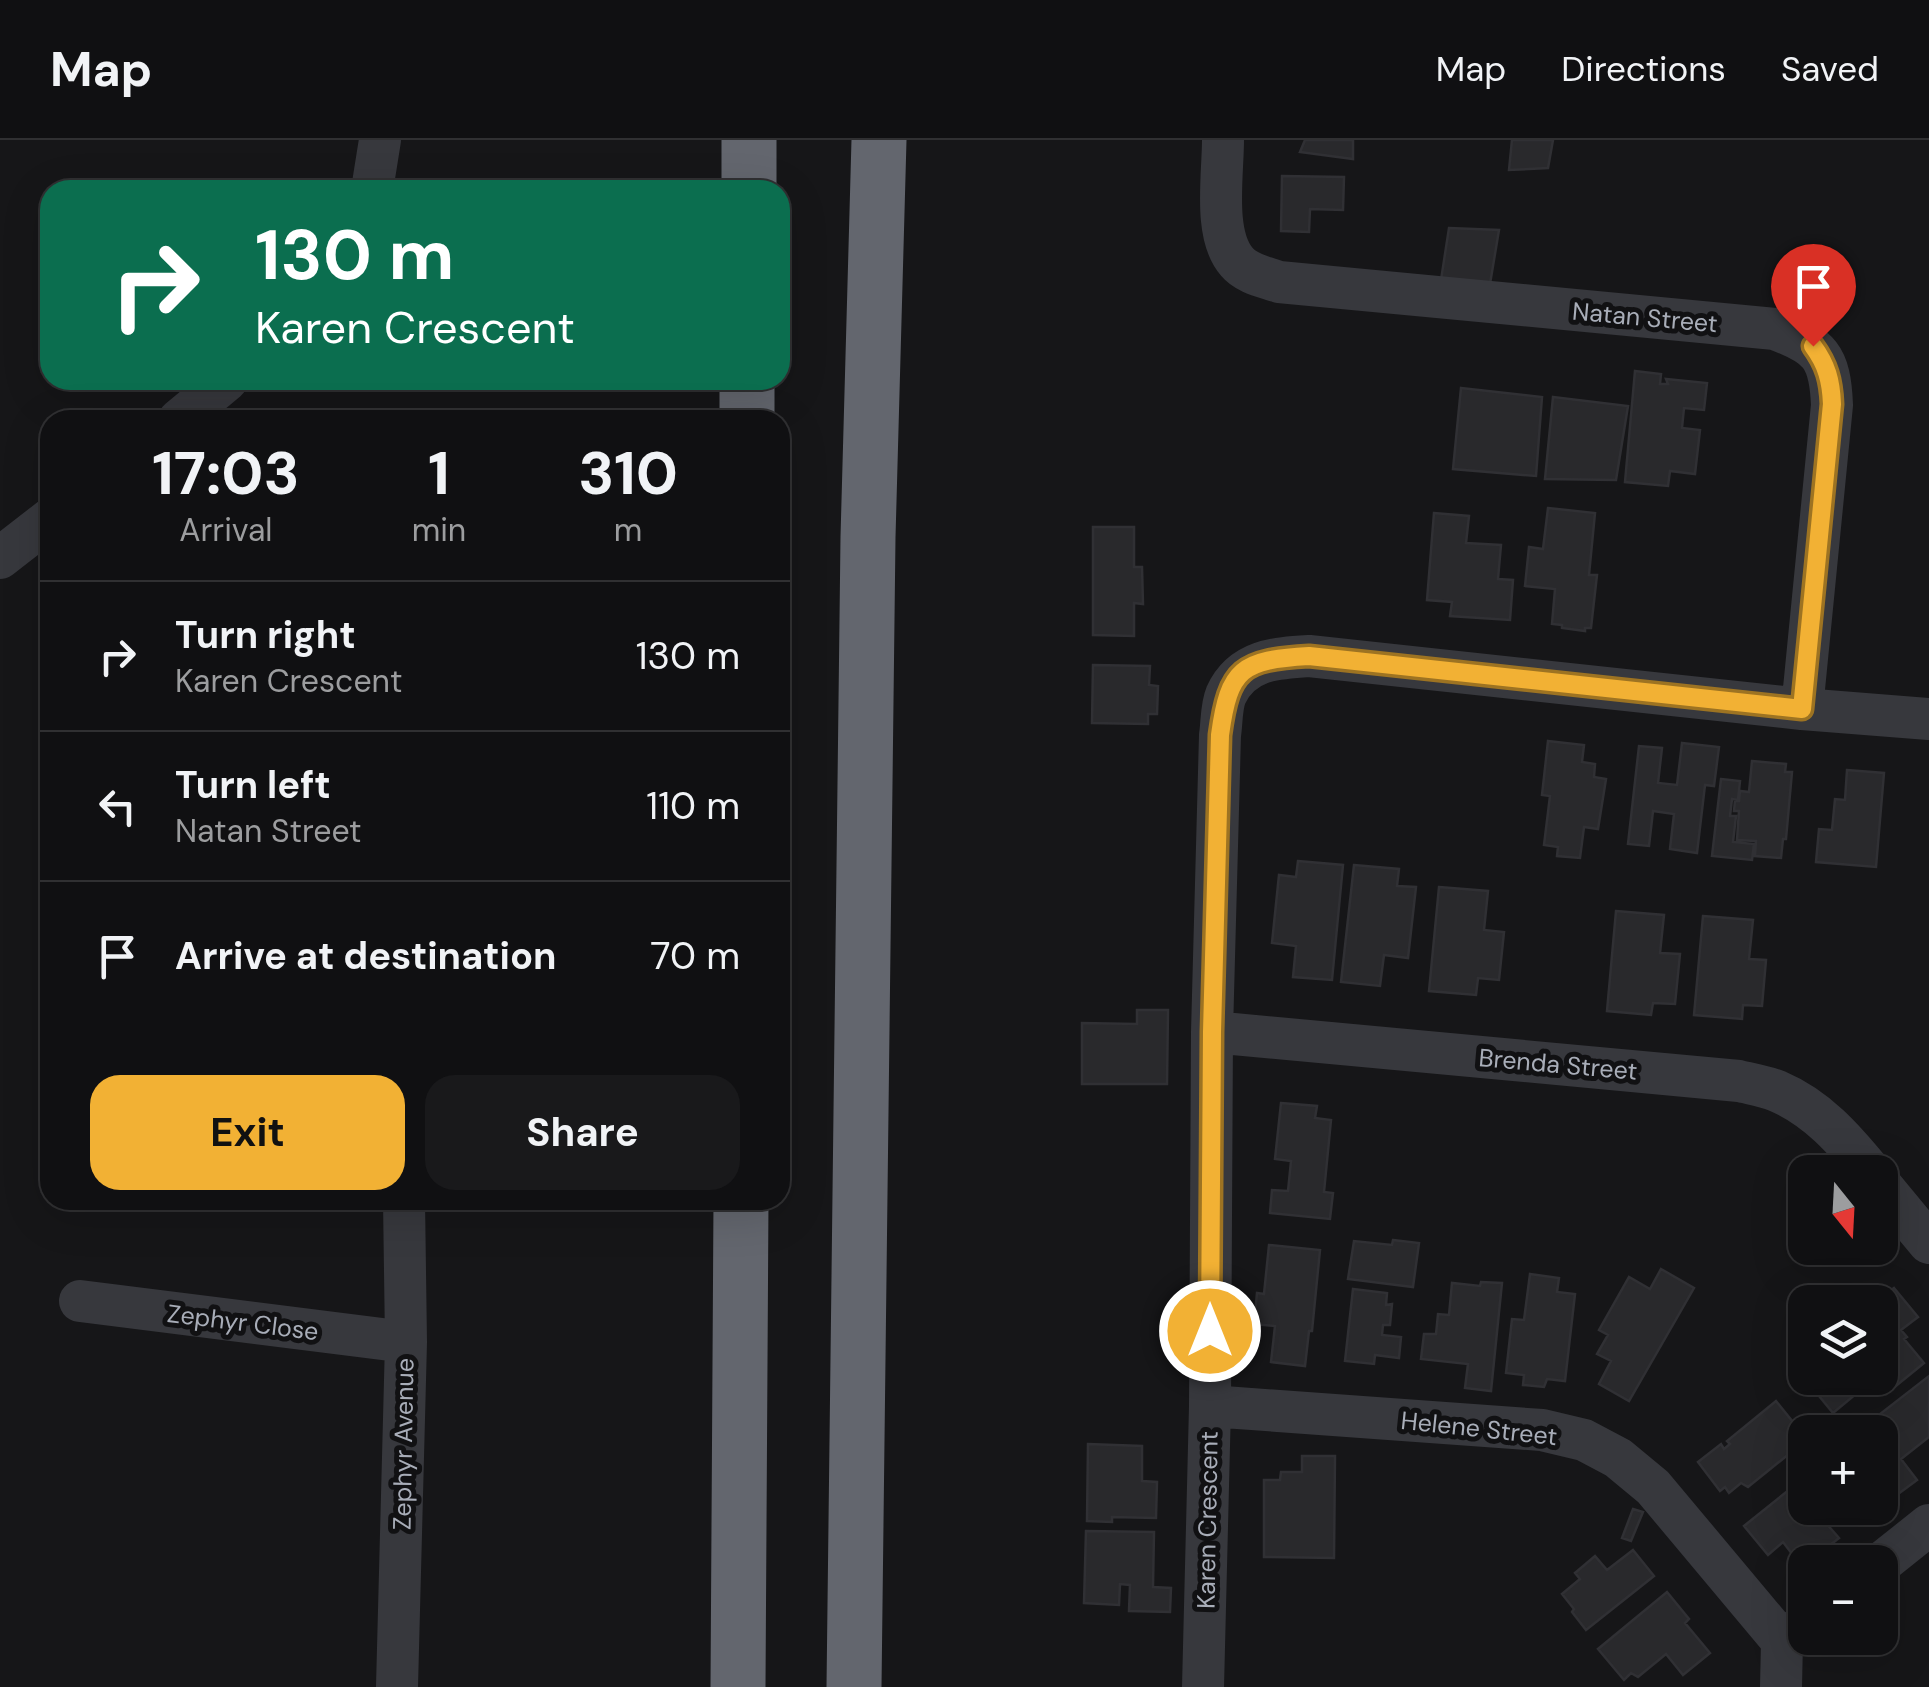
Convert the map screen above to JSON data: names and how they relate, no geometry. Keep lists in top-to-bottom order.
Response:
{
  "streets": {
    "street": [
      "Natan Street",
      "Brenda Street",
      "Zephyr Close",
      "Helene Street",
      "Zephyr Avenue",
      "Karen Crescent"
    ]
  },
  "crossings": [
    ["Natan Street", "Karen Crescent"],
    ["Brenda Street", "Karen Crescent"],
    ["Zephyr Close", "Zephyr Avenue"],
    ["Helene Street", "Karen Crescent"]
  ],
  "north": "bottom",
  "page": {
    "header": "Map",
    "nav": ["Map", "Directions", "Saved"],
    "turn": ["130 m", "Karen Crescent"],
    "eta": [
      "17:03",
      "Arrival",
      "1",
      "min",
      "310",
      "m"
    ],
    "list": [
      {
        "name": "Turn right",
        "note": "Karen Crescent",
        "value": "130 m"
      },
      {
        "name": "Turn left",
        "note": "Natan Street",
        "value": "110 m"
      },
      {
        "name": "Arrive at destination",
        "value": "70 m"
      }
    ],
    "buttons": ["Exit", "Share"],
    "map_buttons": ["+", "−"]
  }
}
